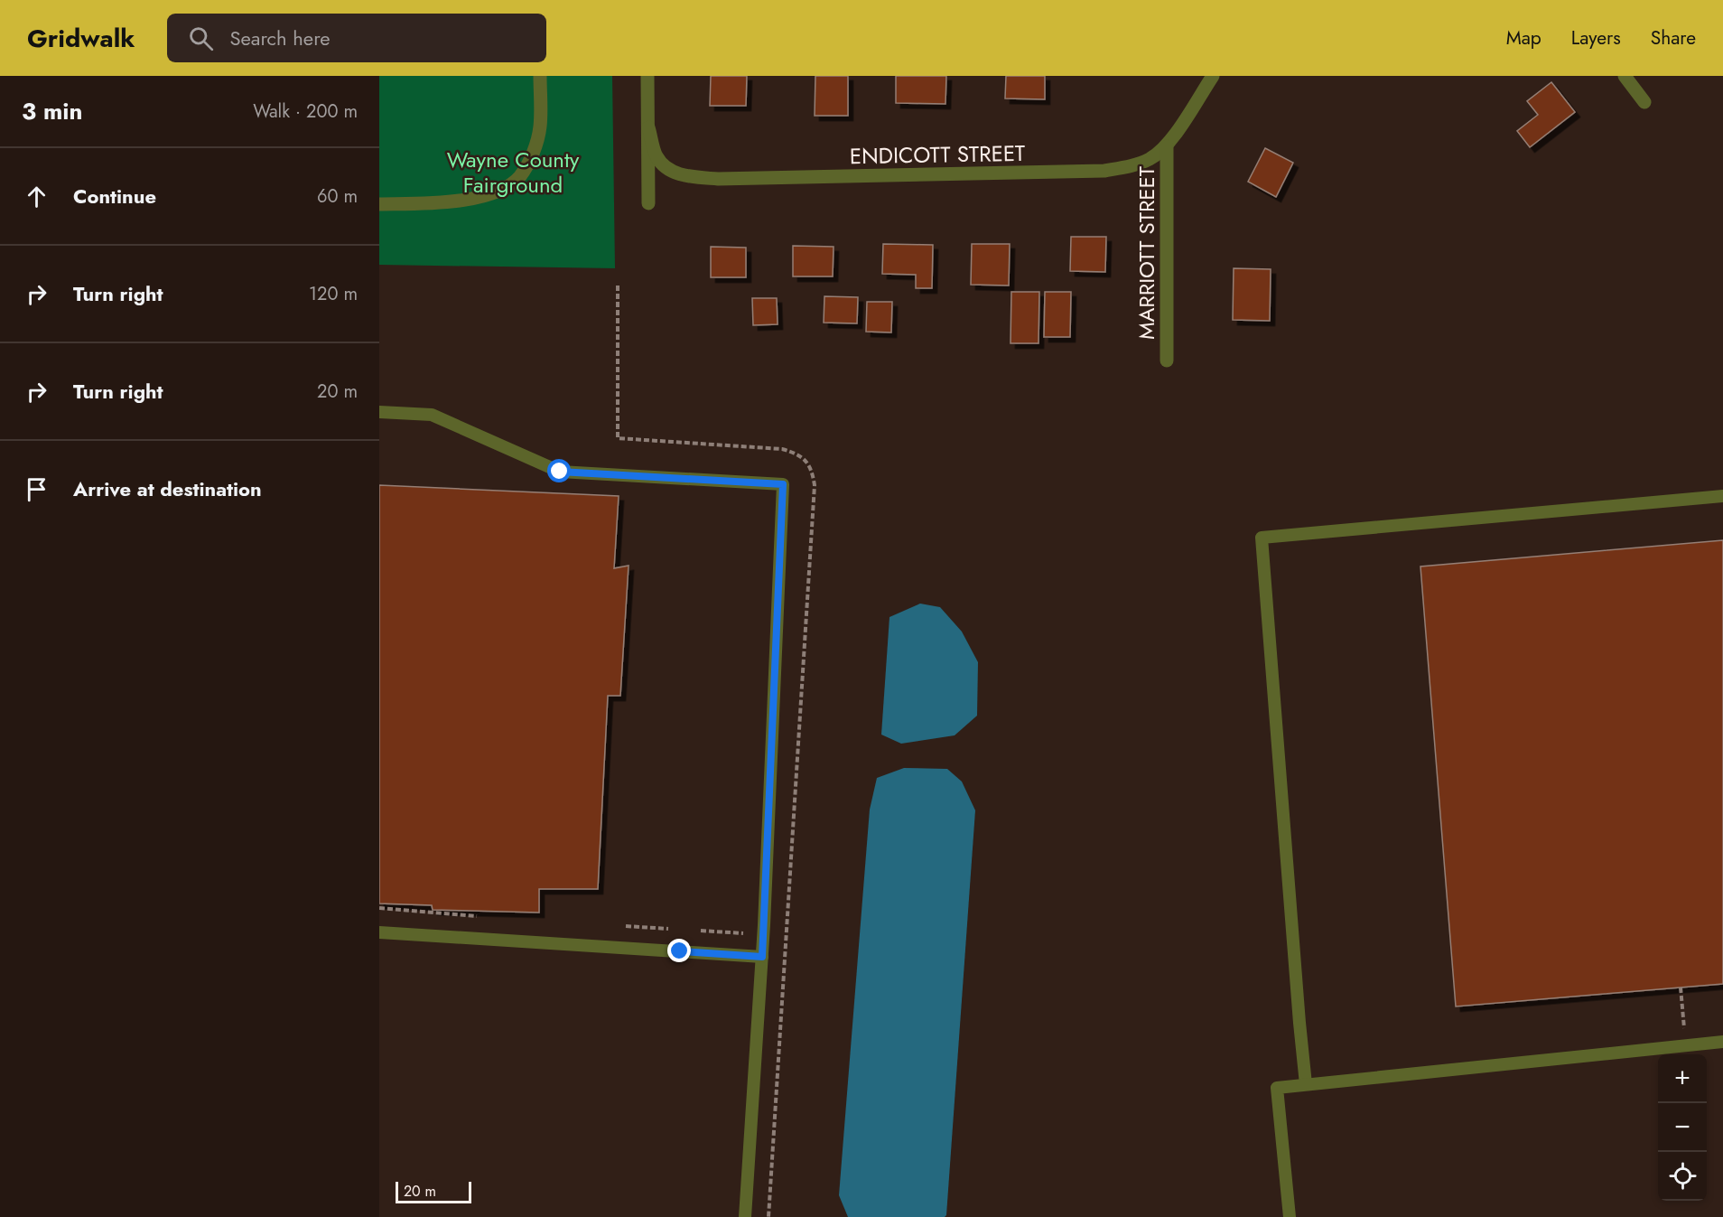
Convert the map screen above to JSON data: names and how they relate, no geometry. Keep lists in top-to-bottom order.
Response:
{
  "streets": {
    "street": ["ENDICOTT STREET", "MARRIOTT STREET"]
  },
  "crossings": [
    ["ENDICOTT STREET", "MARRIOTT STREET"]
  ],
  "parks": ["Wayne County Fairground"],
  "scale_bar": "20 m",
  "page": {
    "header": "Gridwalk",
    "search": "Search here",
    "nav": ["Map", "Layers", "Share"],
    "heading": ["3 min", "Walk · 200 m"],
    "list": [
      ["Continue", "60 m"],
      ["Turn right", "120 m"],
      ["Turn right", "20 m"],
      "Arrive at destination"
    ],
    "map_buttons": ["+", "−"],
    "scale": "20 m"
  }
}
